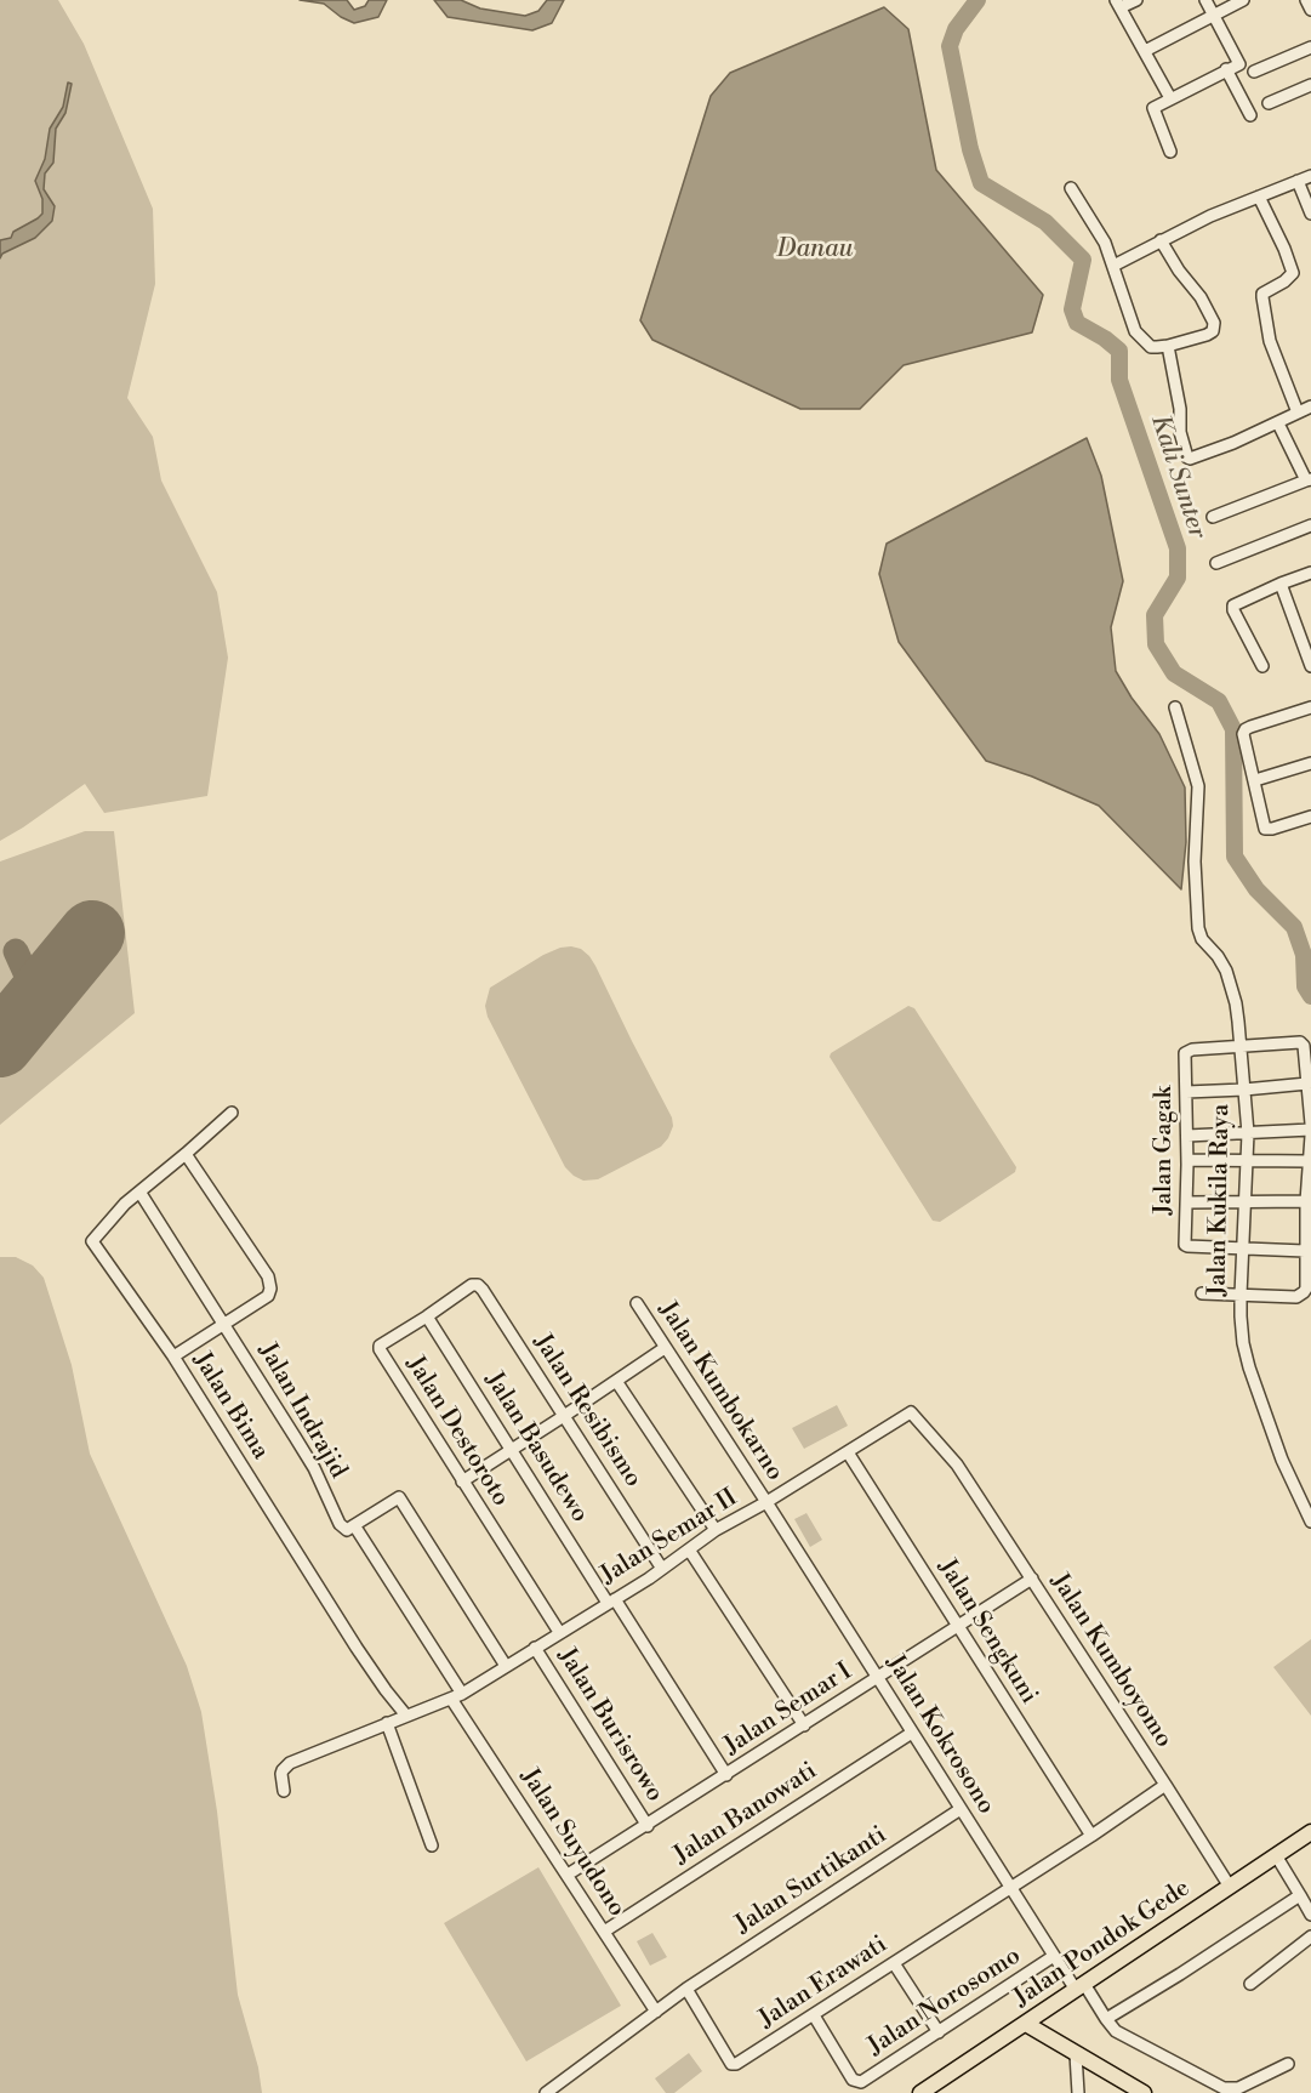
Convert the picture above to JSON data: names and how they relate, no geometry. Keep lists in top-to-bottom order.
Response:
{
  "streets": {
    "main road": ["Jalan Pondok Gede"],
    "street": [
      "Jalan Gagak",
      "Jalan Kukila Raya",
      "Jalan Kumbokarno",
      "Jalan Bima",
      "Jalan Indrajid",
      "Jalan Resibismo",
      "Jalan Destoroto",
      "Jalan Basudewo",
      "Jalan Semar II",
      "Jalan Sengkuni",
      "Jalan Kumboyomo",
      "Jalan Semar I",
      "Jalan Burisrowo",
      "Jalan Kokrosono",
      "Jalan Banowati",
      "Jalan Suyudono",
      "Jalan Surtikanti",
      "Jalan Erawati",
      "Jalan Norosomo"
    ]
  },
  "crossings": [
    ["Jalan Gagak", "Jalan Kukila Raya"],
    ["Jalan Kumbokarno", "Jalan Semar II"],
    ["Jalan Kumbokarno", "Jalan Kokrosono"],
    ["Jalan Indrajid", "Jalan Semar II"],
    ["Jalan Indrajid", "Jalan Suyudono"],
    ["Jalan Resibismo", "Jalan Destoroto"],
    ["Jalan Resibismo", "Jalan Semar II"],
    ["Jalan Destoroto", "Jalan Basudewo"],
    ["Jalan Destoroto", "Jalan Semar II"],
    ["Jalan Basudewo", "Jalan Semar II"],
    ["Jalan Basudewo", "Jalan Semar I"],
    ["Jalan Semar II", "Jalan Sengkuni"],
    ["Jalan Semar II", "Jalan Kumboyomo"],
    ["Jalan Semar II", "Jalan Burisrowo"],
    ["Jalan Semar II", "Jalan Kokrosono"],
    ["Jalan Semar II", "Jalan Suyudono"],
    ["Jalan Sengkuni", "Jalan Kumboyomo"],
    ["Jalan Sengkuni", "Jalan Semar I"],
    ["Jalan Kumboyomo", "Jalan Semar I"],
    ["Jalan Kumboyomo", "Jalan Kokrosono"],
    ["Jalan Kumboyomo", "Jalan Erawati"],
    ["Jalan Semar I", "Jalan Burisrowo"],
    ["Jalan Semar I", "Jalan Kokrosono"],
    ["Jalan Semar I", "Jalan Suyudono"],
    ["Jalan Kokrosono", "Jalan Banowati"],
    ["Jalan Kokrosono", "Jalan Surtikanti"],
    ["Jalan Kokrosono", "Jalan Pondok Gede"],
    ["Jalan Kokrosono", "Jalan Erawati"],
    ["Jalan Kokrosono", "Jalan Norosomo"],
    ["Jalan Banowati", "Jalan Suyudono"],
    ["Jalan Suyudono", "Jalan Surtikanti"],
    ["Jalan Surtikanti", "Jalan Erawati"],
    ["Jalan Erawati", "Jalan Norosomo"]
  ],
  "water": ["Danau", "Kali Sunter"]
}
